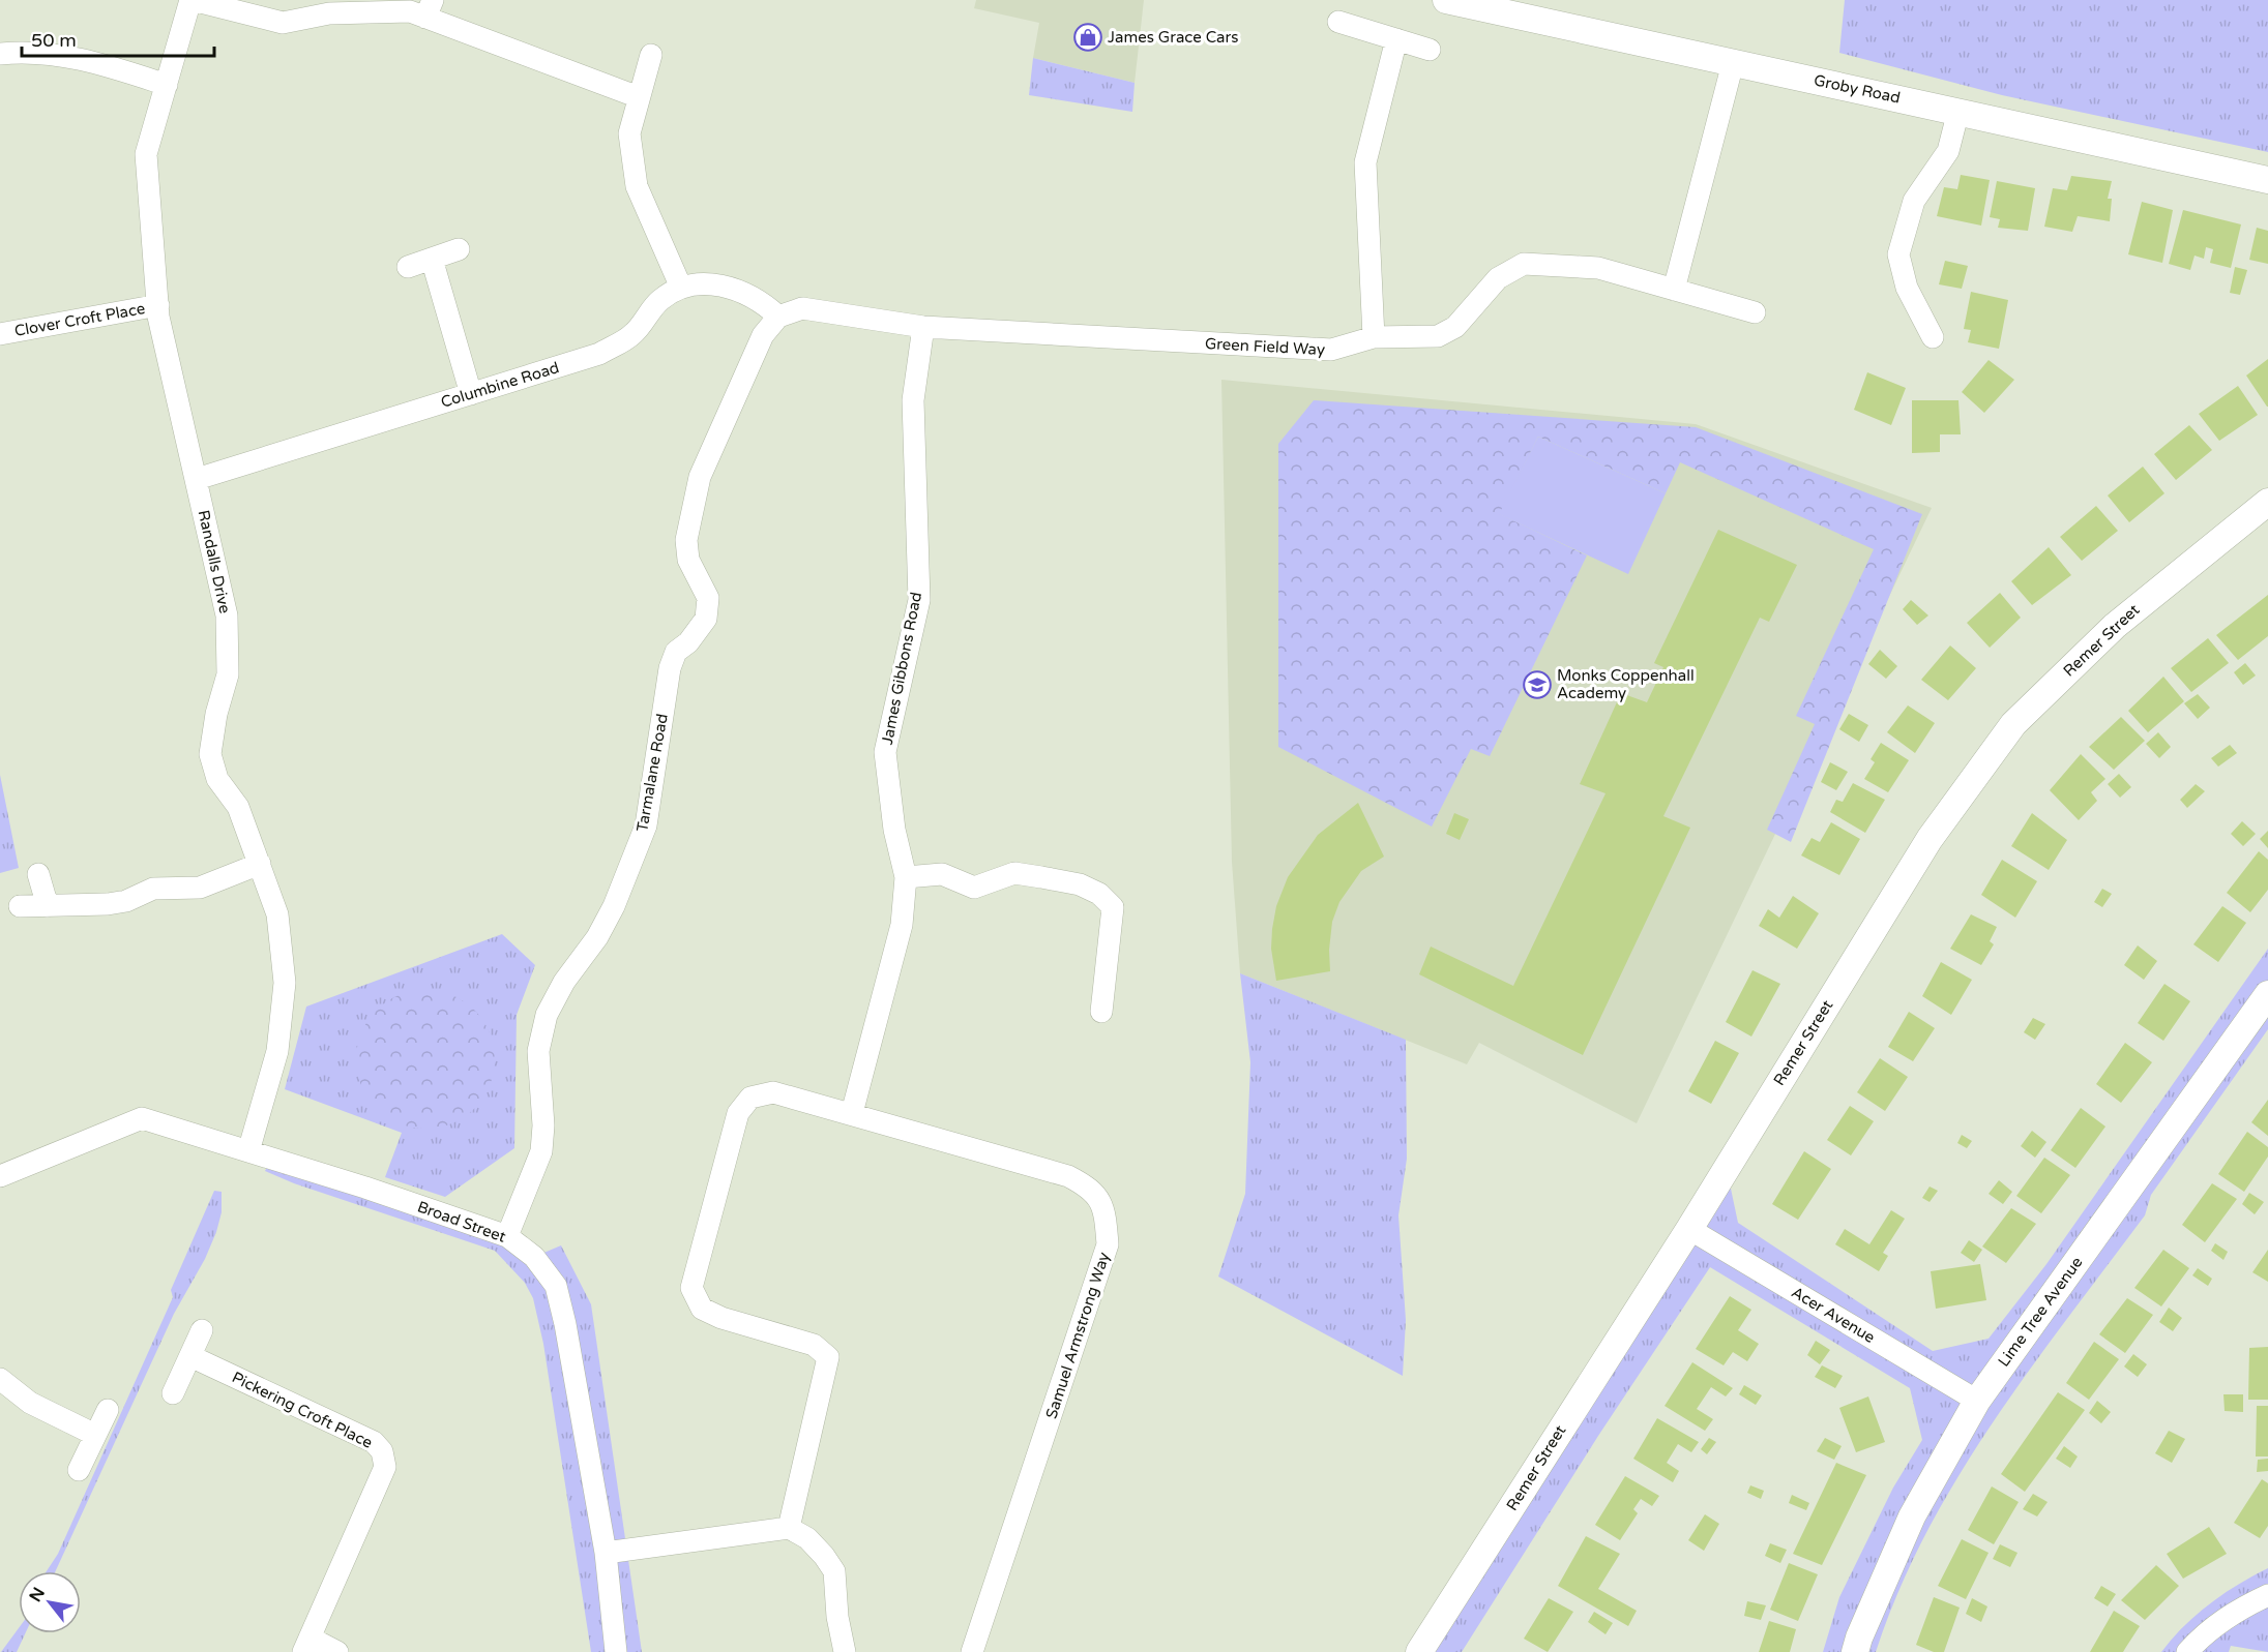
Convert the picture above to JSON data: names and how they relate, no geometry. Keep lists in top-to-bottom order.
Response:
{
  "streets": {
    "street": [
      "Groby Road",
      "Clover Croft Place",
      "Green Field Way",
      "Columbine Road",
      "Randalls Drive",
      "Remer Street",
      "James Gibbons Road",
      "Tarmalane Road",
      "Broad Street",
      "Lime Tree Avenue",
      "Acer Avenue",
      "Samuel Armstrong Way",
      "Pickering Croft Place"
    ]
  },
  "crossings": [
    ["Clover Croft Place", "Randalls Drive"],
    ["Green Field Way", "Columbine Road"],
    ["Green Field Way", "James Gibbons Road"],
    ["Green Field Way", "Tarmalane Road"],
    ["Columbine Road", "Randalls Drive"],
    ["Columbine Road", "Tarmalane Road"],
    ["Randalls Drive", "Broad Street"],
    ["Remer Street", "Acer Avenue"],
    ["James Gibbons Road", "Samuel Armstrong Way"],
    ["Tarmalane Road", "Broad Street"],
    ["Lime Tree Avenue", "Acer Avenue"]
  ],
  "places": {
    "shop": ["James Grace Cars"],
    "school or university": ["Monks Coppenhall Academy"]
  },
  "scale_bar": "50 m",
  "north": "top left"
}
